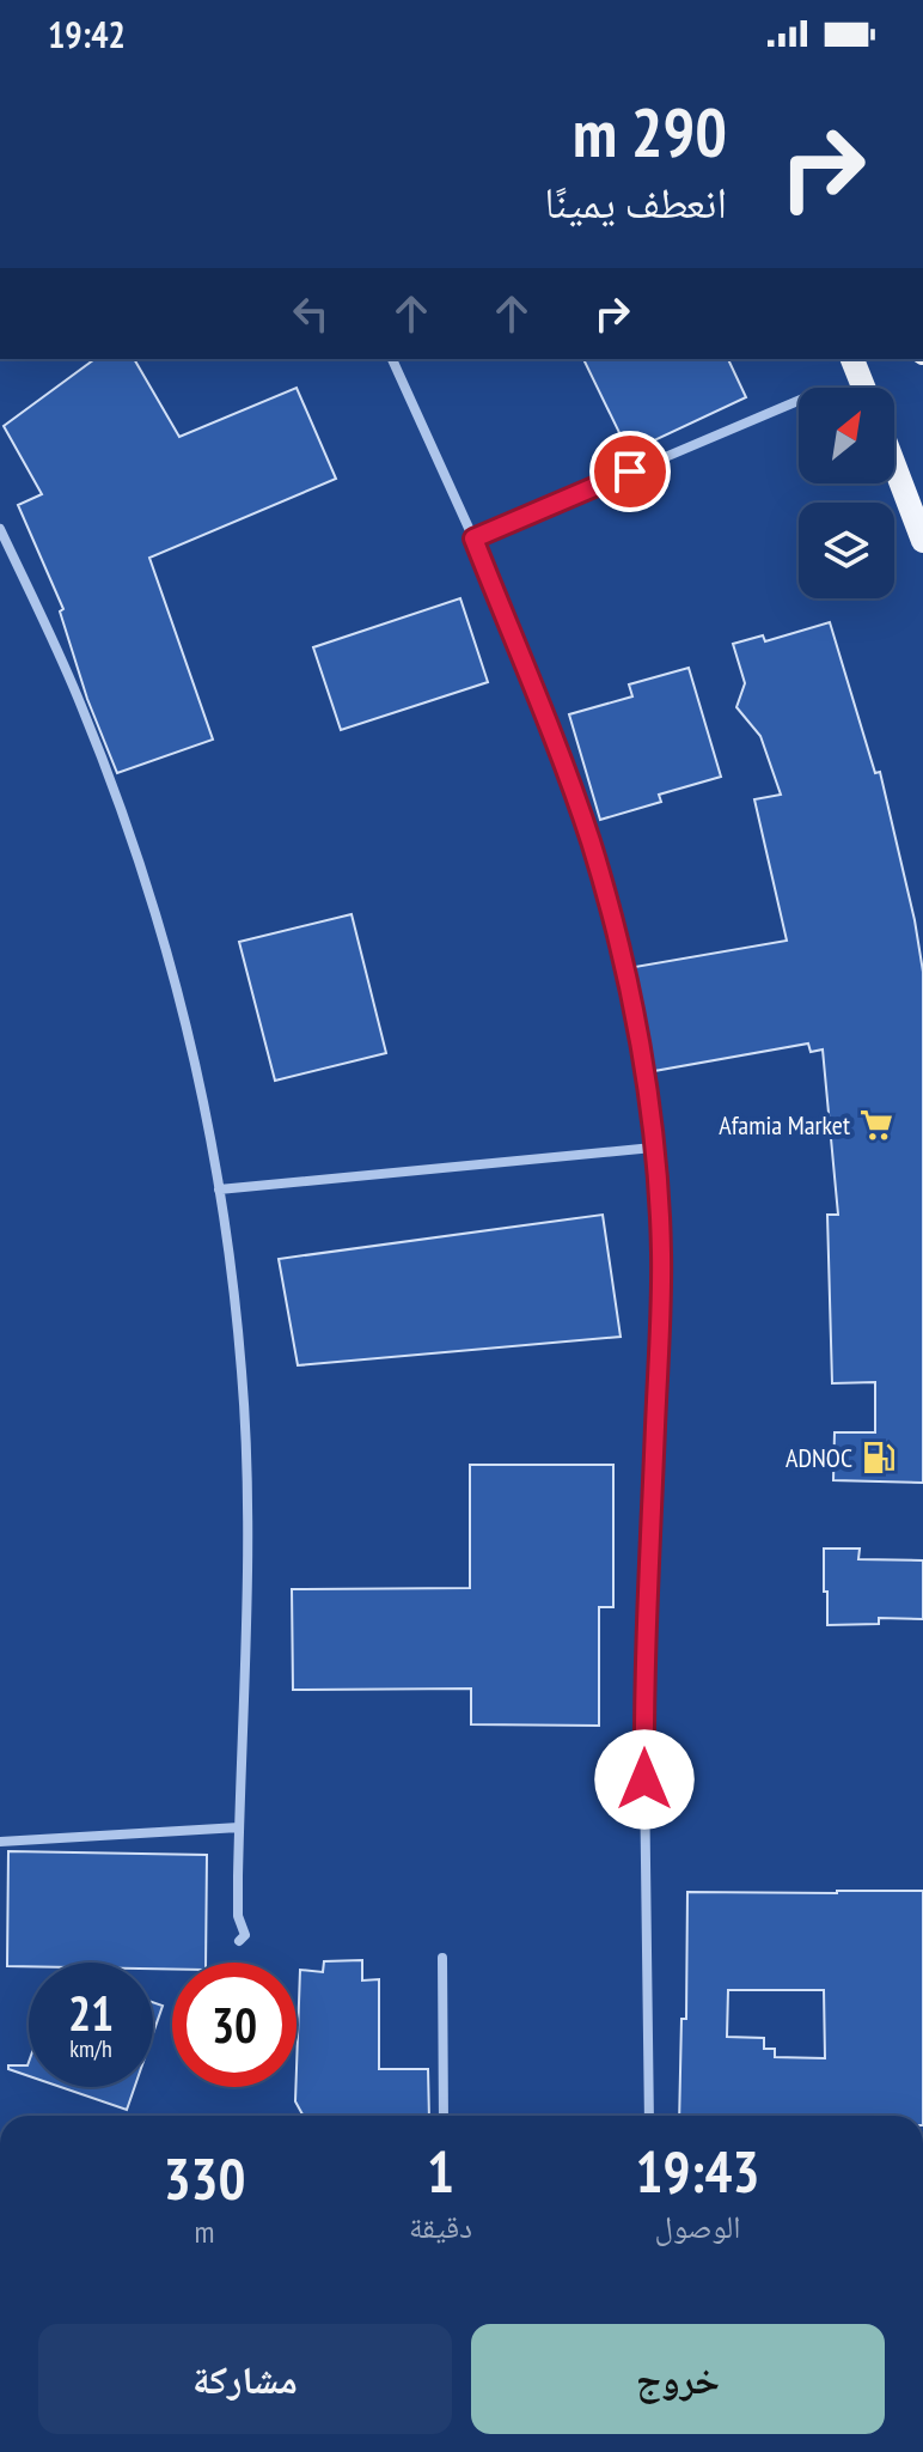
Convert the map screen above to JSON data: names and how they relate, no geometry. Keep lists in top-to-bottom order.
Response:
{
  "places": {
    "supermarket": ["Afamia Market"],
    "fuel station": ["ADNOC"]
  },
  "north": "top right",
  "page": {
    "status": "19:42",
    "turn": ["290 m", "انعطف يمينًا"],
    "speed": "21 km/h",
    "limit": "30",
    "eta": [
      "19:43",
      "الوصول",
      "1",
      "دقيقة",
      "330",
      "m"
    ],
    "buttons": ["خروج", "مشاركة"]
  }
}
